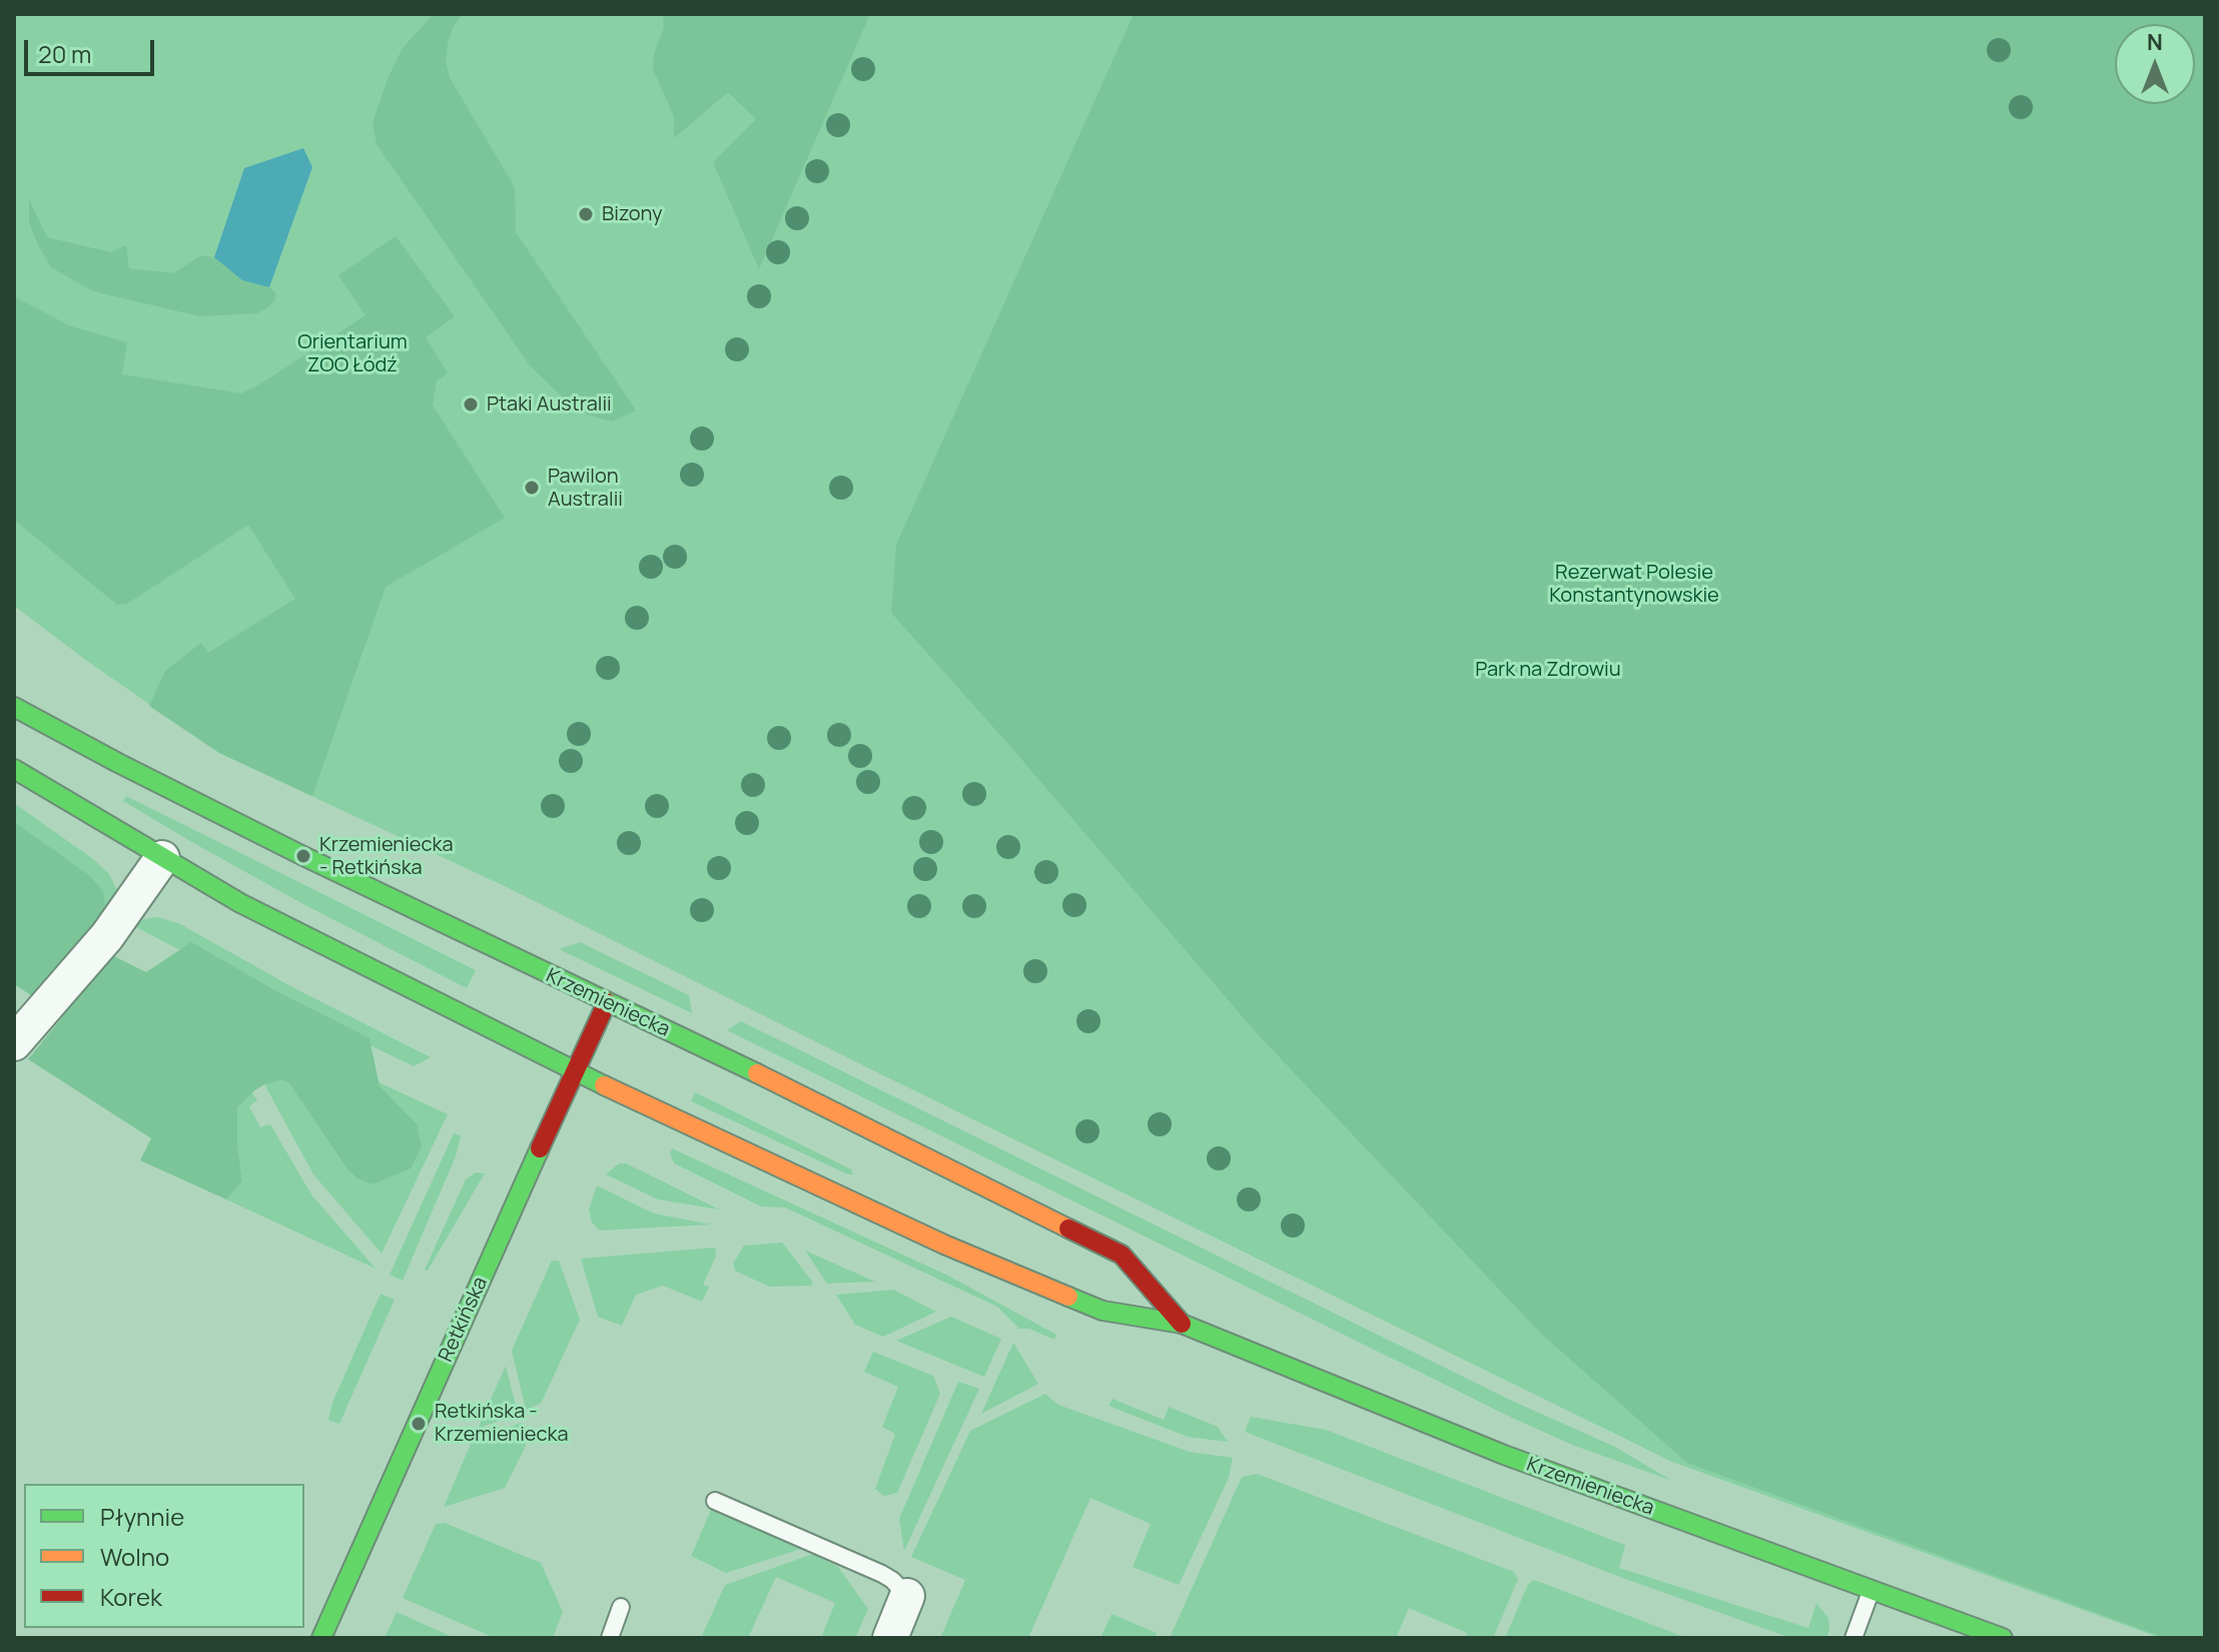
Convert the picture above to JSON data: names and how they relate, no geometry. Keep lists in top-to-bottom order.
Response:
{
  "streets": {
    "main road": ["Krzemieniecka", "Retkińska"]
  },
  "crossings": [
    ["Krzemieniecka", "Retkińska"]
  ],
  "parks": ["Orientarium ZOO Łódź", "Rezerwat Polesie Konstantynowskie", "Park na Zdrowiu"],
  "places": [
    "Bizony",
    "Ptaki Australii",
    "Pawilon Australii",
    "Krzemieniecka - Retkińska",
    "Retkińska - Krzemieniecka"
  ],
  "legend": ["Płynnie", "Wolno", "Korek"],
  "scale_bar": "20 m",
  "north": "top"
}
